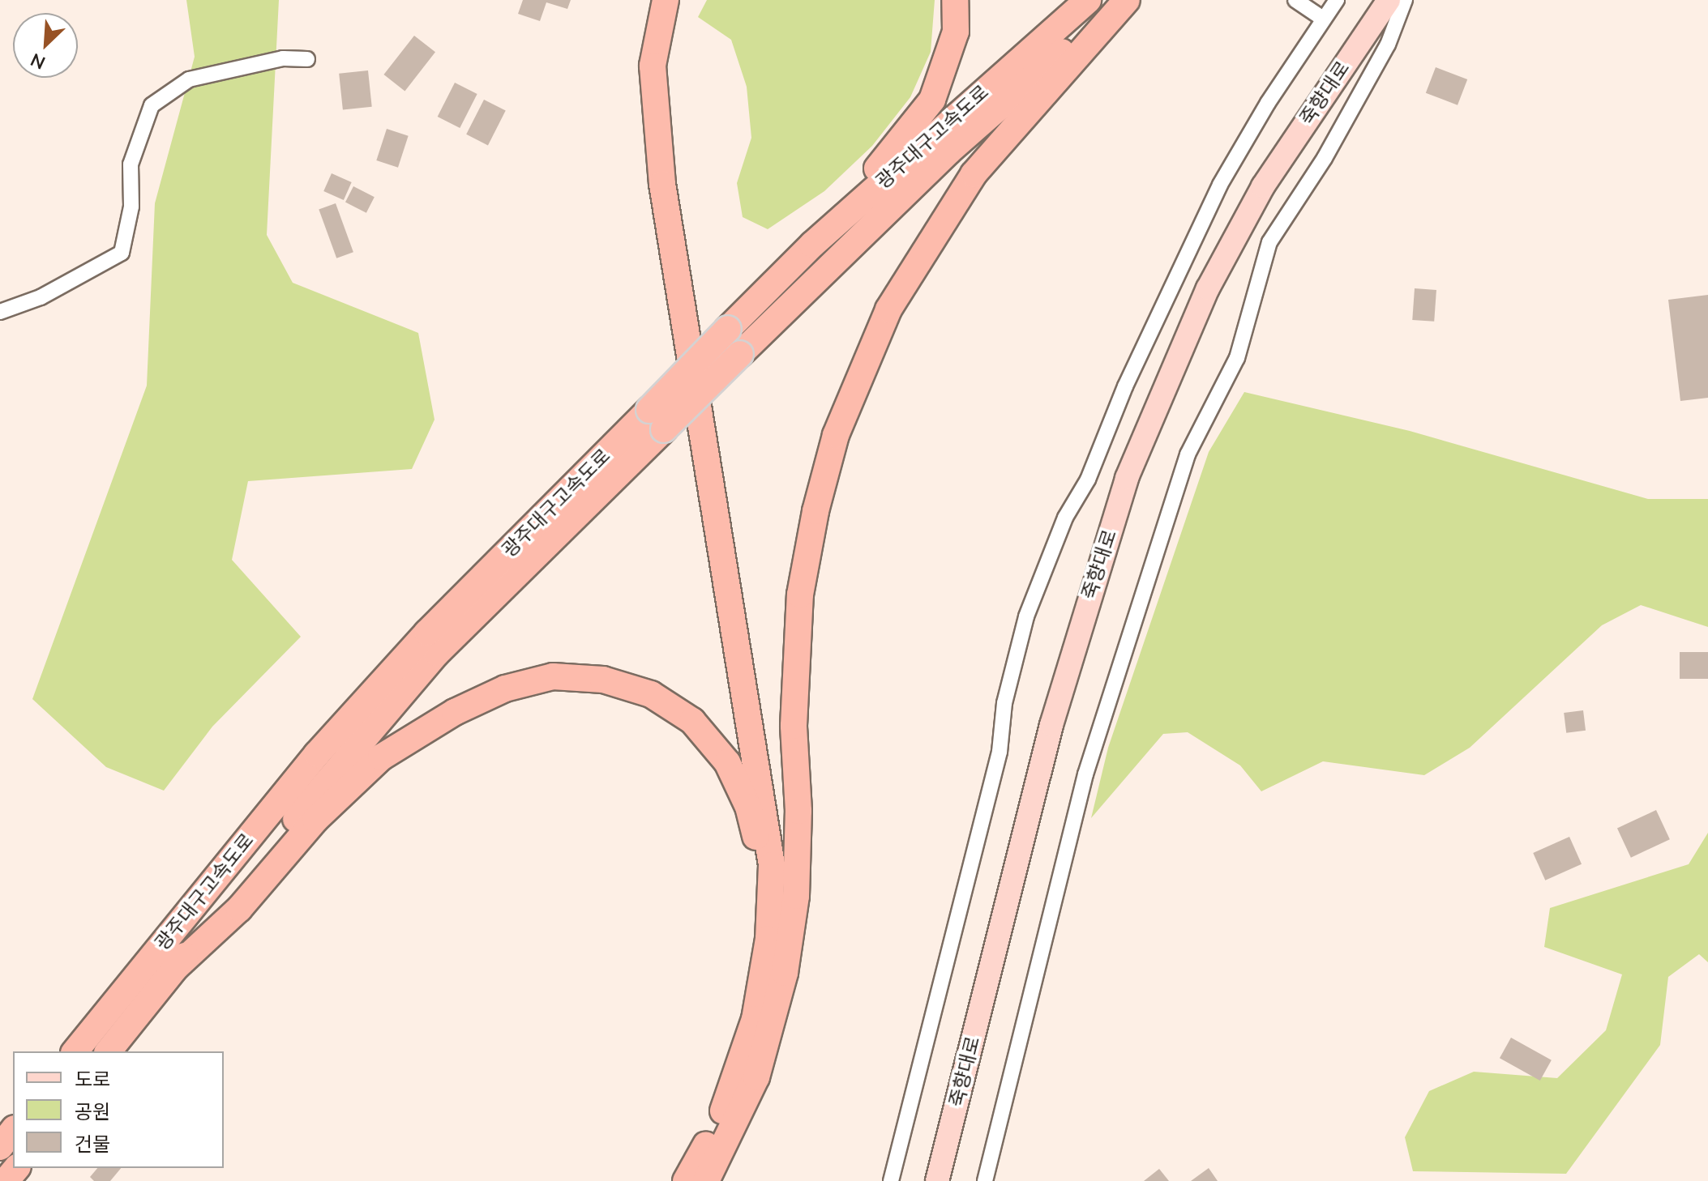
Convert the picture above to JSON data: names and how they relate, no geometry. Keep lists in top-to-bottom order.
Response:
{
  "streets": {
    "highway": ["광주대구고속도로"],
    "main road": ["죽향대로"]
  },
  "legend": ["도로", "공원", "건물"],
  "north": "bottom left"
}
